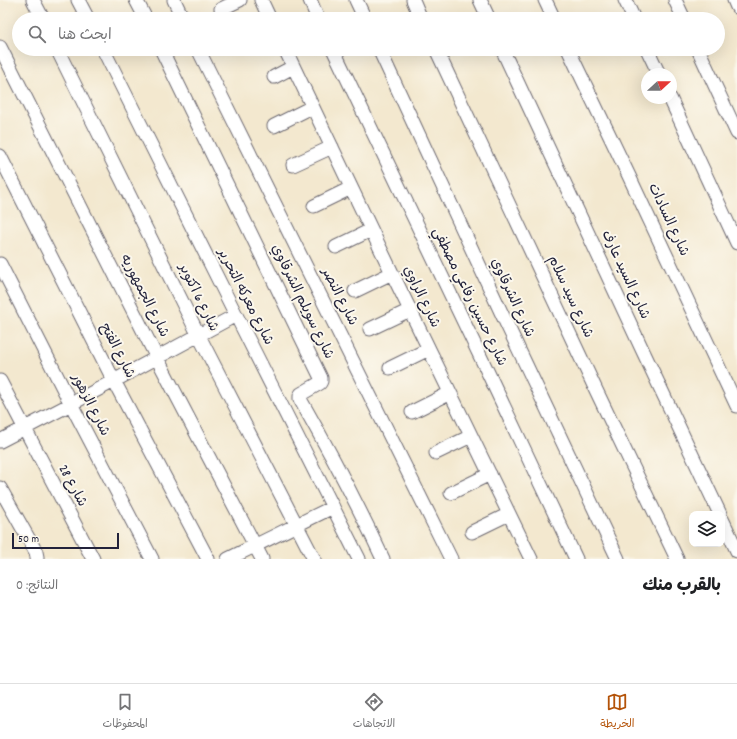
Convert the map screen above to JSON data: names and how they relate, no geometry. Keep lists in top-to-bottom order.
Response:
{
  "streets": {
    "street": [
      "شارع السادات",
      "شارع السيد عارف",
      "شارع الجمهوريه",
      "شارع معركه التحرير",
      "شارع النصر",
      "شارع الراوي",
      "شارع حسين رفاعي مصطفي",
      "شارع سيد سلام",
      "شارع 6 اكتوبر",
      "شارع الشرقاوي",
      "شارع سويلم الشرقاوي",
      "شارع الفتح",
      "شارع الزهور",
      "شارع 28"
    ]
  },
  "scale_bar": "50 m",
  "north": "right",
  "page": {
    "search": "ابحث هنا",
    "scale": "50 m",
    "heading": ["بالقرب منك", "النتائج: 0"],
    "nav": ["الخريطة", "الاتجاهات", "المحفوظات"]
  }
}
